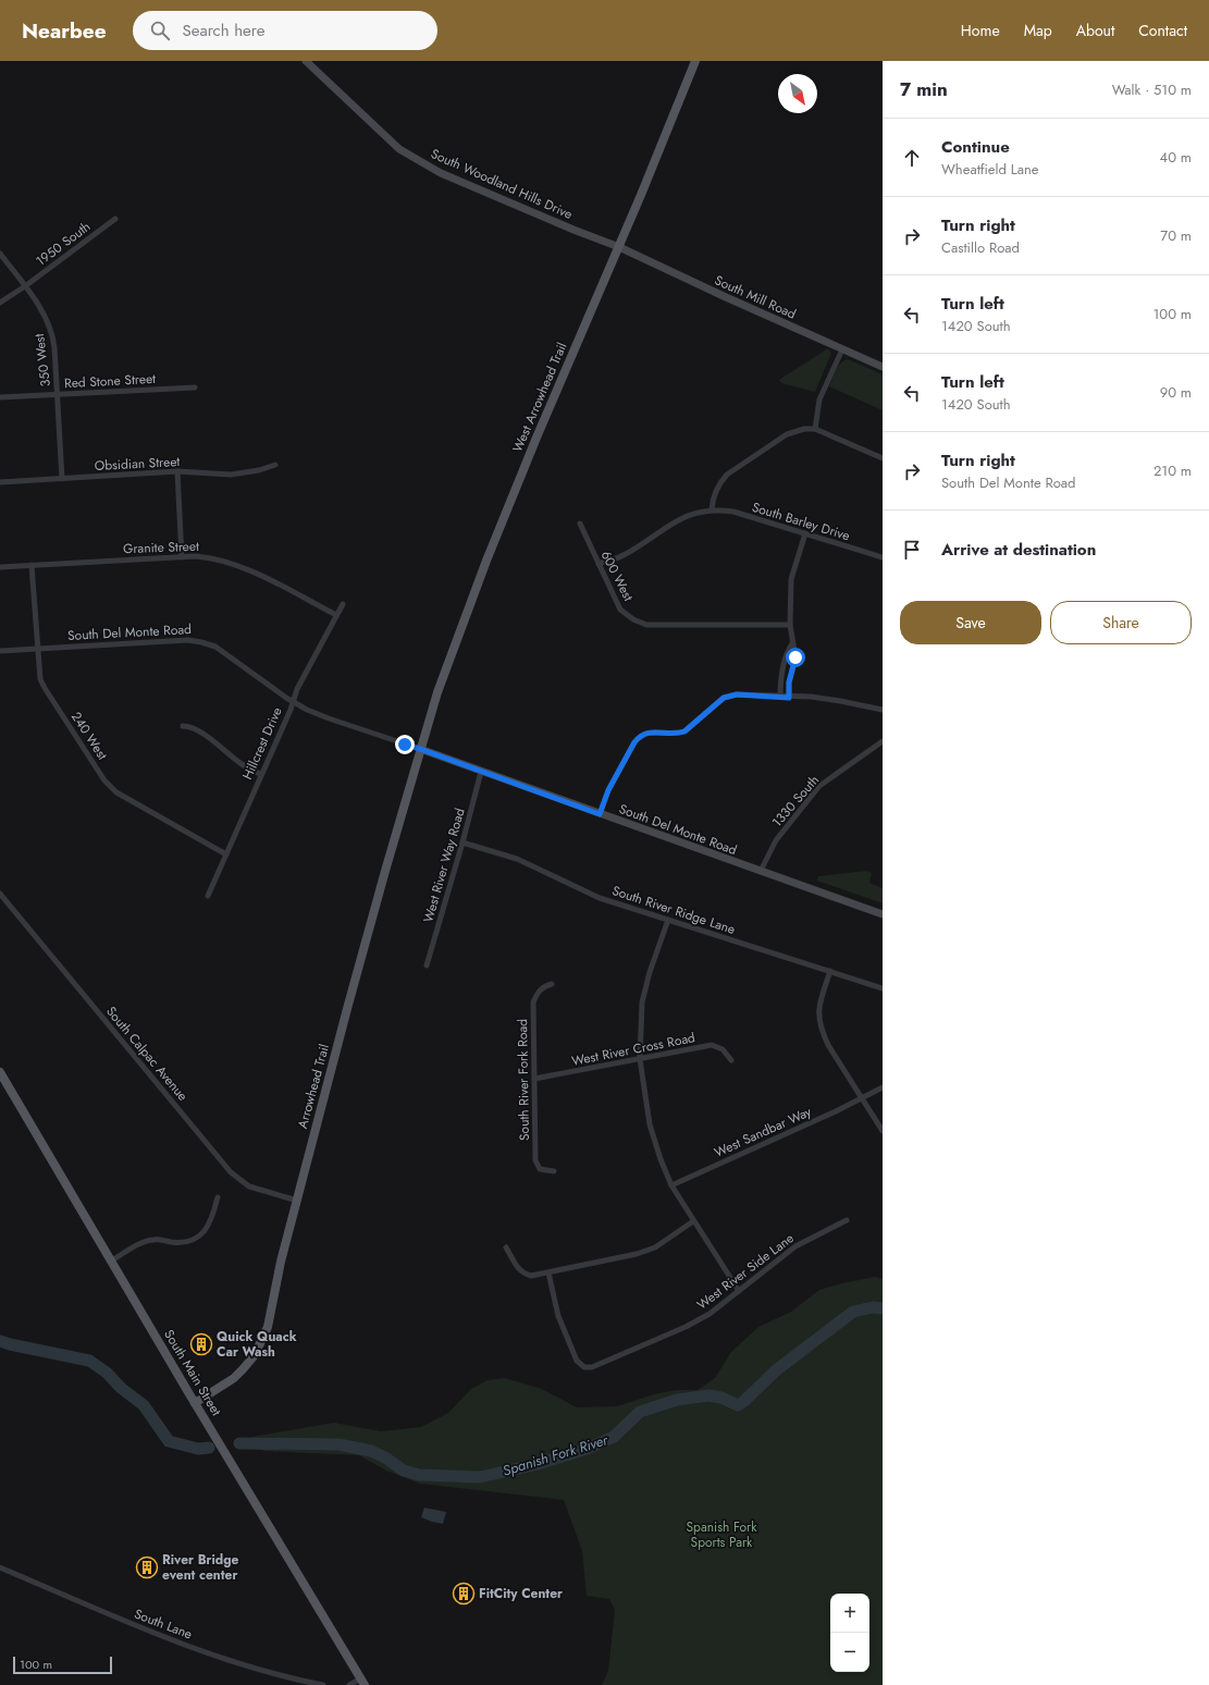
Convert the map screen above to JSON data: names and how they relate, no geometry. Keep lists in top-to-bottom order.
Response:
{
  "streets": {
    "main road": ["West Arrowhead Trail", "Arrowhead Trail", "South Main Street"],
    "street": [
      "South Woodland Hills Drive",
      "1950 South",
      "South Mill Road",
      "350 West",
      "Red Stone Street",
      "Obsidian Street",
      "South Barley Drive",
      "Granite Street",
      "600 West",
      "South Del Monte Road",
      "240 West",
      "Hillcrest Drive",
      "1330 South",
      "West River Way Road",
      "South River Ridge Lane",
      "West River Cross Road",
      "South Calpac Avenue",
      "South River Fork Road",
      "West Sandbar Way",
      "West River Side Lane",
      "South Lane"
    ]
  },
  "crossings": [
    ["South Woodland Hills Drive", "South Mill Road"],
    ["South Woodland Hills Drive", "West Arrowhead Trail"],
    ["1950 South", "350 West"],
    ["South Mill Road", "West Arrowhead Trail"],
    ["350 West", "Red Stone Street"],
    ["350 West", "Obsidian Street"],
    ["West Arrowhead Trail", "South Del Monte Road"],
    ["West Arrowhead Trail", "Arrowhead Trail"],
    ["South Barley Drive", "600 West"],
    ["Granite Street", "240 West"],
    ["Granite Street", "Hillcrest Drive"],
    ["South Del Monte Road", "240 West"],
    ["South Del Monte Road", "Hillcrest Drive"],
    ["South Del Monte Road", "1330 South"],
    ["South Del Monte Road", "West River Way Road"],
    ["South Del Monte Road", "Arrowhead Trail"],
    ["240 West", "Hillcrest Drive"],
    ["West River Way Road", "South River Ridge Lane"],
    ["West River Cross Road", "South River Fork Road"],
    ["South Calpac Avenue", "Arrowhead Trail"],
    ["Arrowhead Trail", "South Main Street"]
  ],
  "water": ["Spanish Fork River"],
  "parks": ["Spanish Fork Sports Park"],
  "places": {
    "building": ["Quick Quack Car Wash", "River Bridge event center", "FitCity Center"]
  },
  "scale_bar": "100 m",
  "north": "bottom right",
  "page": {
    "header": "Nearbee",
    "search": "Search here",
    "nav": [
      "Home",
      "Map",
      "About",
      "Contact"
    ],
    "heading": ["7 min", "Walk · 510 m"],
    "list": [
      ["Continue", "Wheatfield Lane", "40 m"],
      ["Turn right", "Castillo Road", "70 m"],
      ["Turn left", "1420 South", "100 m"],
      ["Turn left", "1420 South", "90 m"],
      ["Turn right", "South Del Monte Road", "210 m"],
      "Arrive at destination"
    ],
    "buttons": ["Save", "Share"],
    "map_buttons": ["+", "−"],
    "scale": "100 m"
  }
}
